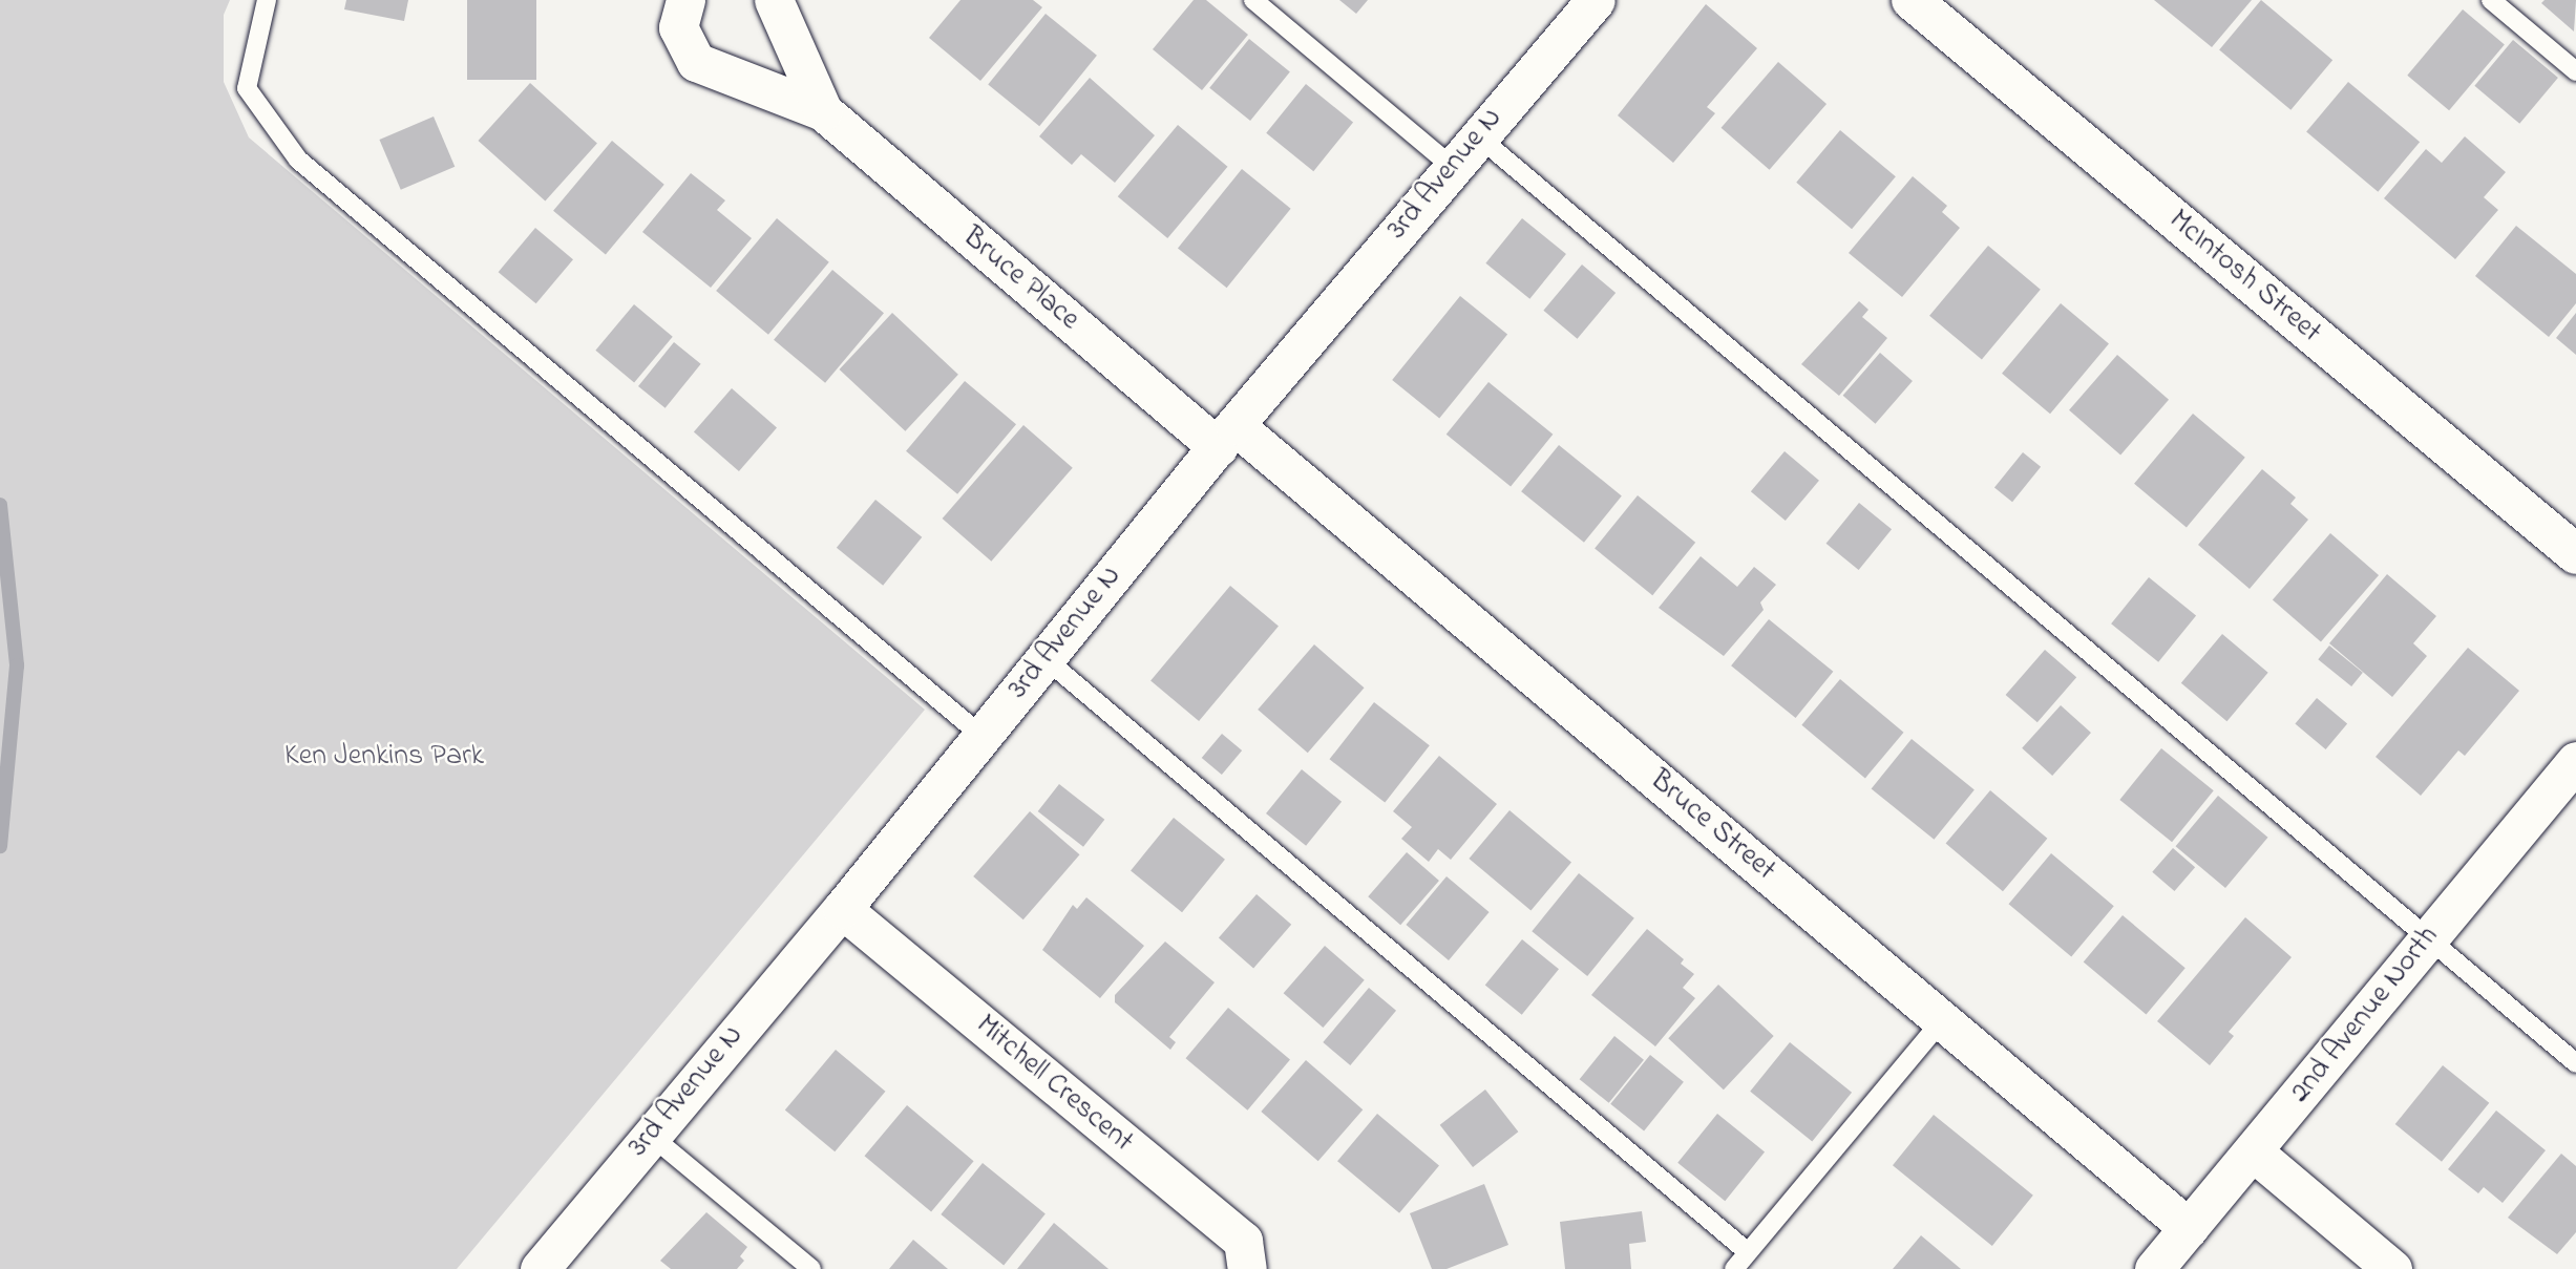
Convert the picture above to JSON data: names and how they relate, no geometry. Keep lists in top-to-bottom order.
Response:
{
  "streets": {
    "street": [
      "3rd Avenue N",
      "McIntosh Street",
      "Bruce Place",
      "Bruce Street",
      "2nd Avenue North",
      "Mitchell Crescent"
    ]
  },
  "crossings": [
    ["3rd Avenue N", "Bruce Place"],
    ["3rd Avenue N", "Bruce Street"],
    ["3rd Avenue N", "Mitchell Crescent"],
    ["Bruce Place", "Bruce Street"],
    ["Bruce Street", "2nd Avenue North"]
  ],
  "parks": ["Ken Jenkins Park"]
}
